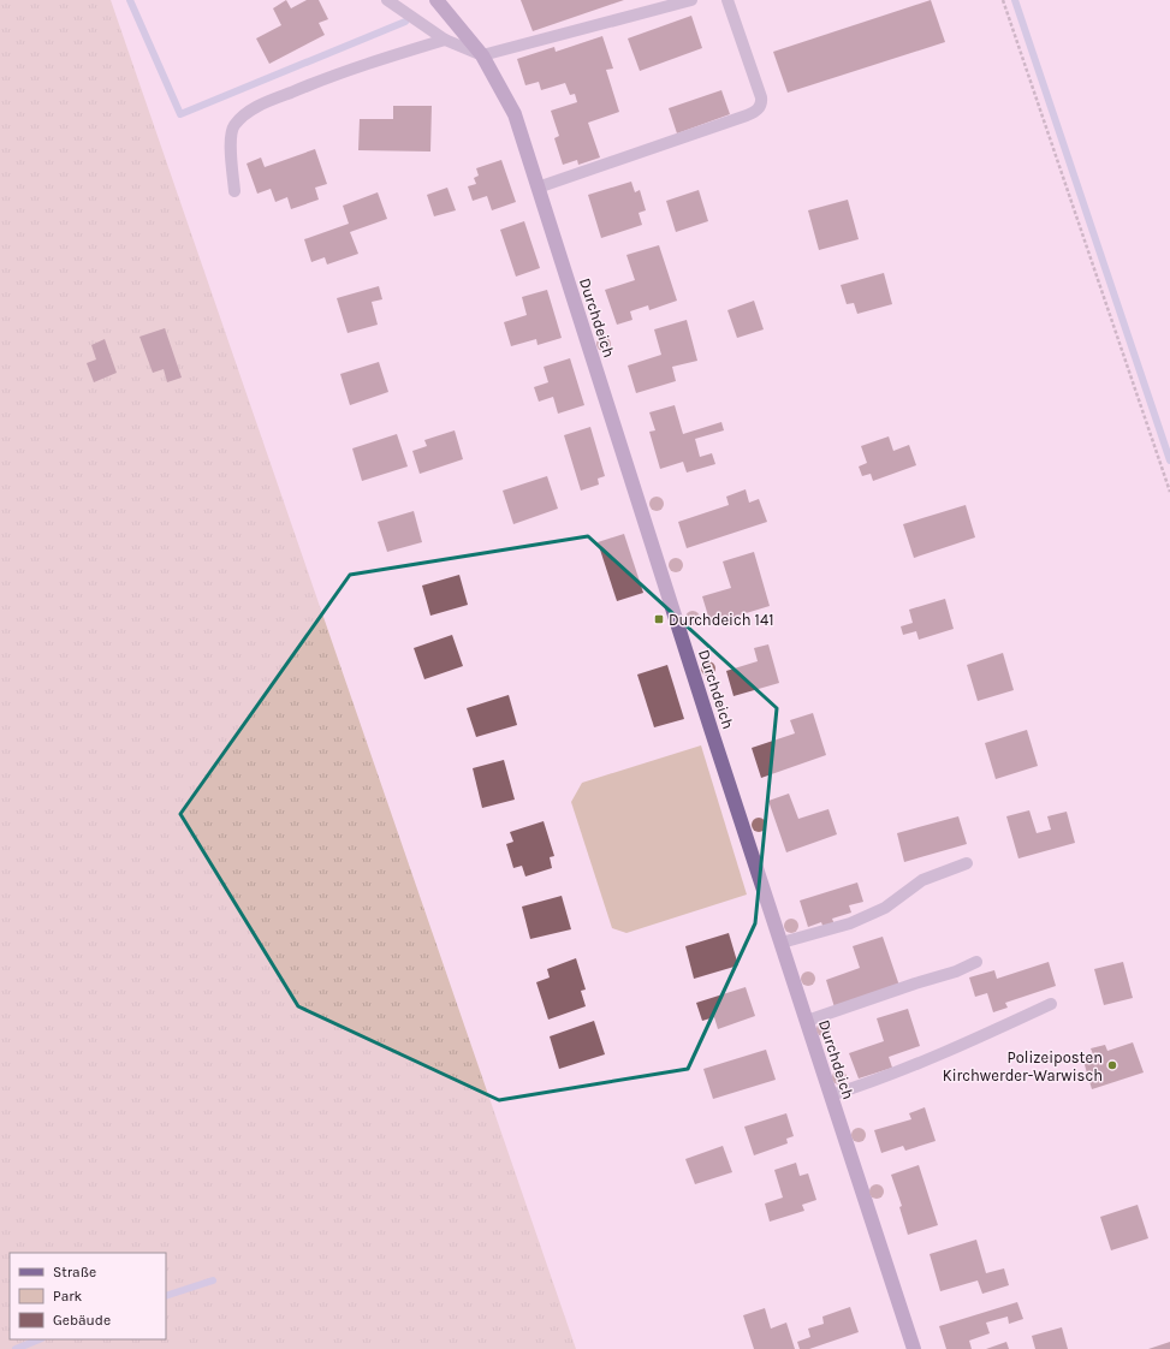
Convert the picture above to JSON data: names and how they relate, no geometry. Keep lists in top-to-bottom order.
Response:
{
  "streets": {
    "street": ["Durchdeich"]
  },
  "places": {
    "transit": ["Durchdeich 141"],
    "other": ["Polizeiposten Kirchwerder-Warwisch"]
  },
  "legend": ["Straße", "Park", "Gebäude"]
}
